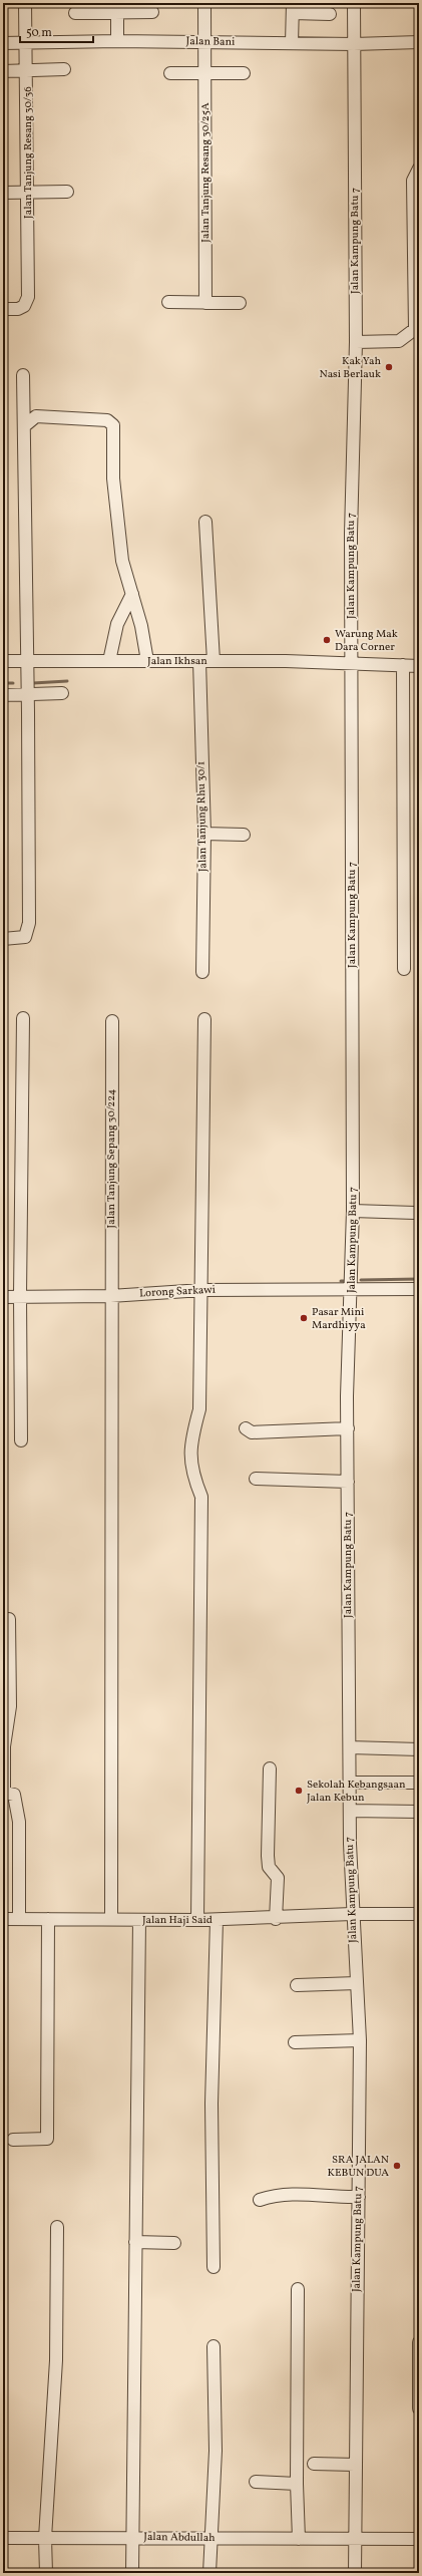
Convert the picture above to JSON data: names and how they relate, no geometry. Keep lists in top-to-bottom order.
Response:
{
  "streets": {
    "street": [
      "Jalan Bani",
      "Jalan Tanjung Resang 30/36",
      "Jalan Tanjung Resang 30/25A",
      "Jalan Kampung Batu 7",
      "Jalan Ikhsan",
      "Jalan Tanjung Rhu 30/1",
      "Jalan Tanjung Sepang 30/224",
      "Lorong Sarkawi",
      "Jalan Haji Said",
      "Jalan Abdullah"
    ]
  },
  "crossings": [
    ["Jalan Bani", "Jalan Tanjung Resang 30/36"],
    ["Jalan Bani", "Jalan Tanjung Resang 30/25A"],
    ["Jalan Bani", "Jalan Kampung Batu 7"],
    ["Jalan Kampung Batu 7", "Jalan Ikhsan"],
    ["Jalan Kampung Batu 7", "Lorong Sarkawi"],
    ["Jalan Kampung Batu 7", "Jalan Haji Said"],
    ["Jalan Kampung Batu 7", "Jalan Abdullah"],
    ["Jalan Ikhsan", "Jalan Tanjung Rhu 30/1"],
    ["Jalan Tanjung Sepang 30/224", "Lorong Sarkawi"],
    ["Jalan Tanjung Sepang 30/224", "Jalan Haji Said"]
  ],
  "places": [
    "Kak Yah Nasi Berlauk",
    "Warung Mak Dara Corner",
    "Pasar Mini Mardhiyya",
    "Sekolah Kebangsaan Jalan Kebun",
    "SRA JALAN KEBUN DUA"
  ],
  "scale_bar": "50 m"
}
